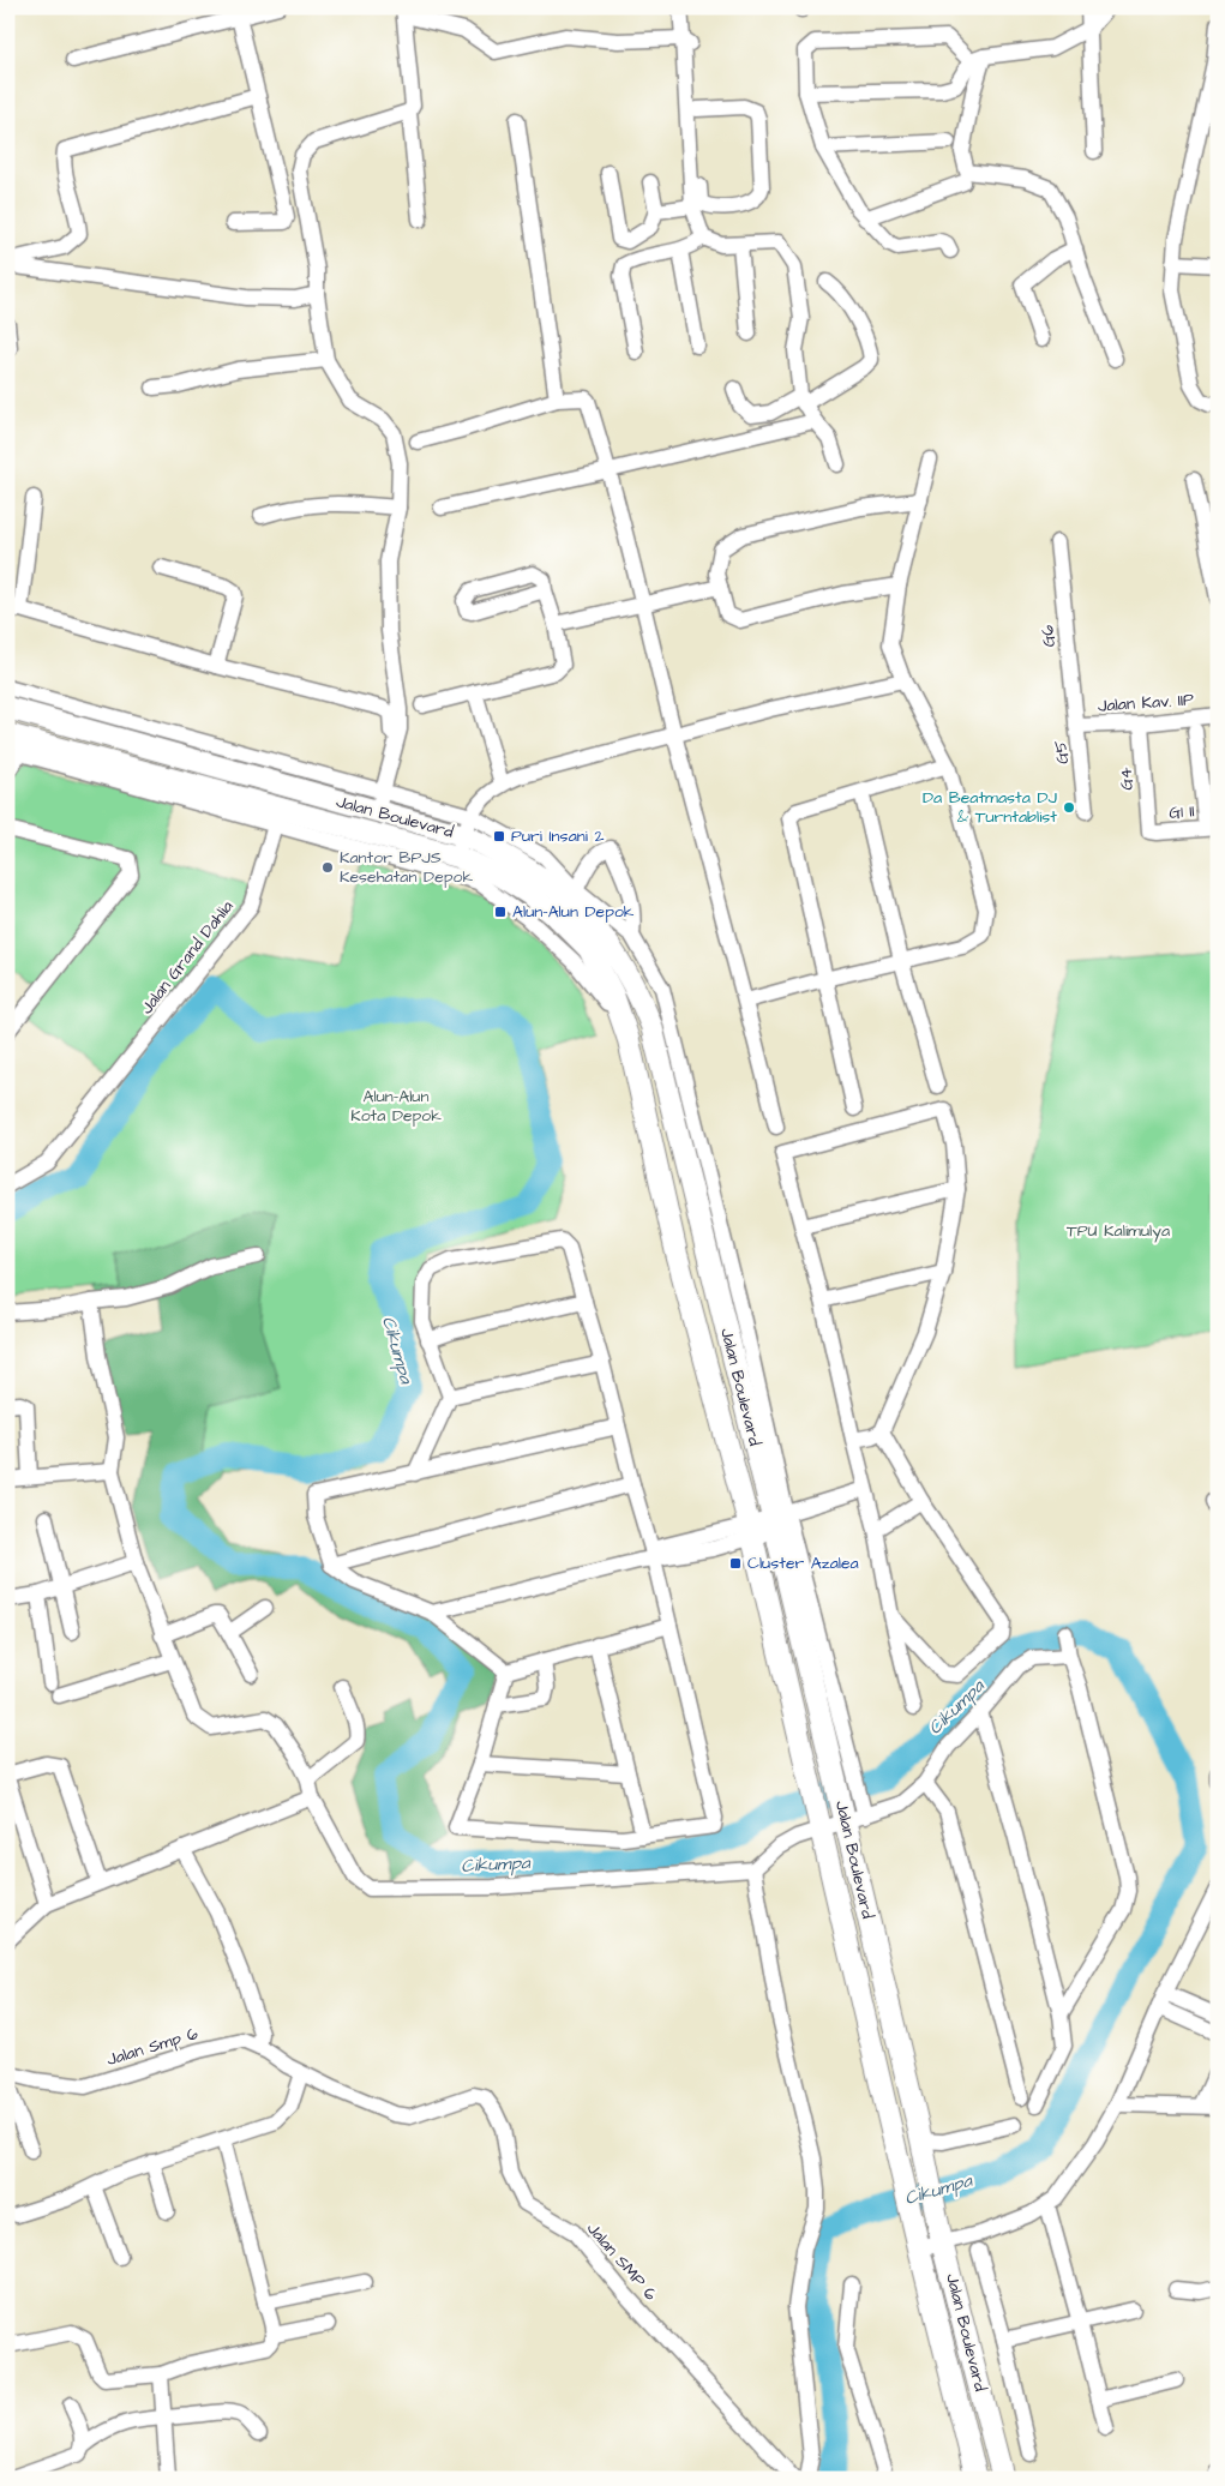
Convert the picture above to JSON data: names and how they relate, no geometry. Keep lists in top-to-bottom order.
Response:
{
  "streets": {
    "main road": ["Jalan Boulevard"],
    "street": [
      "G6",
      "Jalan Kav. IIP",
      "G5",
      "G4",
      "G1 II",
      "Jalan Grand Dahlia",
      "Jalan Smp 6",
      "Jalan SMP 6"
    ]
  },
  "crossings": [
    ["G6", "Jalan Kav. IIP"],
    ["G6", "G5"],
    ["Jalan Kav. IIP", "G5"],
    ["Jalan Kav. IIP", "G4"],
    ["G4", "G1 II"],
    ["Jalan Boulevard", "Jalan Grand Dahlia"],
    ["Jalan Smp 6", "Jalan SMP 6"]
  ],
  "water": ["Cikumpa"],
  "parks": ["Alun-Alun Kota Depok", "TPU Kalimulya"],
  "places": {
    "other": ["Da Beatmasta DJ & Turntablist", "Kantor BPJS Kesehatan Depok"],
    "transit": ["Puri Insani 2", "Alun-Alun Depok", "Cluster Azalea"]
  }
}
